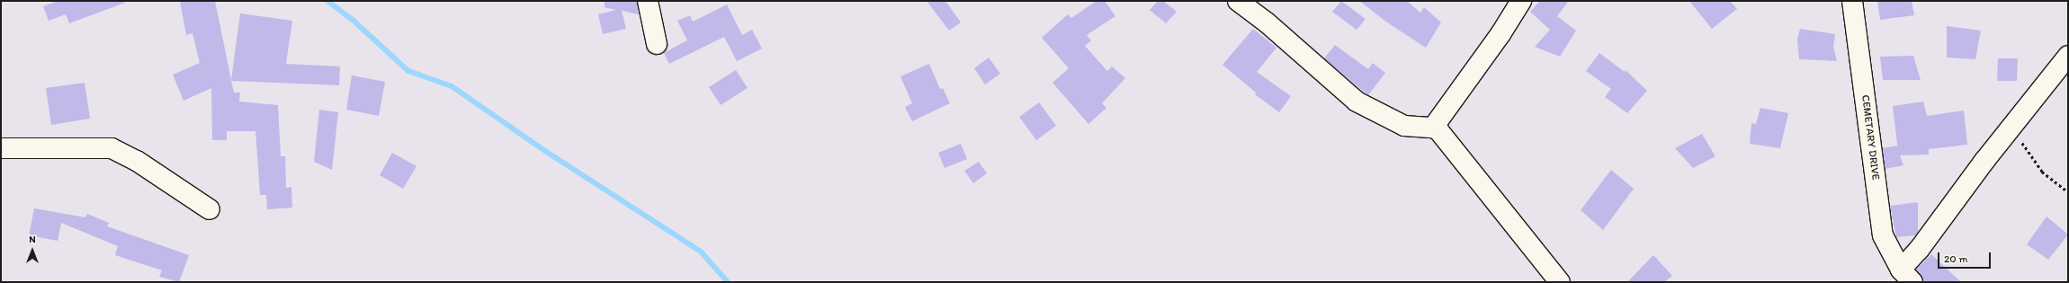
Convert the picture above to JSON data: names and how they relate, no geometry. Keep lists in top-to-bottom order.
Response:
{
  "streets": {
    "street": ["CEMETARY DRIVE"]
  },
  "scale_bar": "20 m",
  "north": "top"
}
